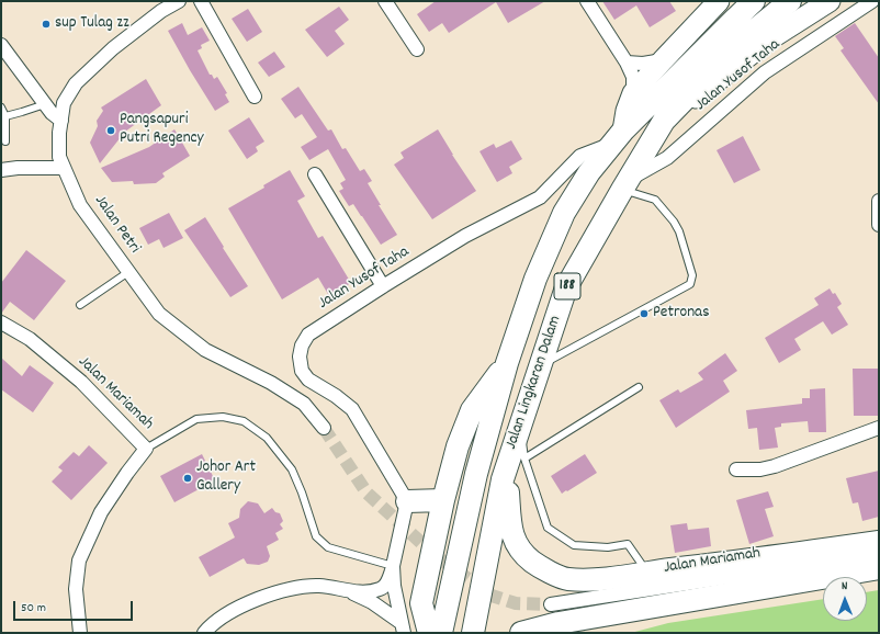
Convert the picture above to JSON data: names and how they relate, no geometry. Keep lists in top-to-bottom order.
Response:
{
  "streets": {
    "highway": ["188", "Jalan Lingkaran Dalam"],
    "street": ["Jalan Yusof Taha", "Jalan Petri", "Jalan Mariamah"]
  },
  "crossings": [
    ["Jalan Yusof Taha", "Jalan Lingkaran Dalam"]
  ],
  "places": [
    "sup Tulag zz",
    "Pangsapuri Putri Regency",
    "Petronas",
    "Johor Art Gallery"
  ],
  "scale_bar": "50 m",
  "north": "top"
}
